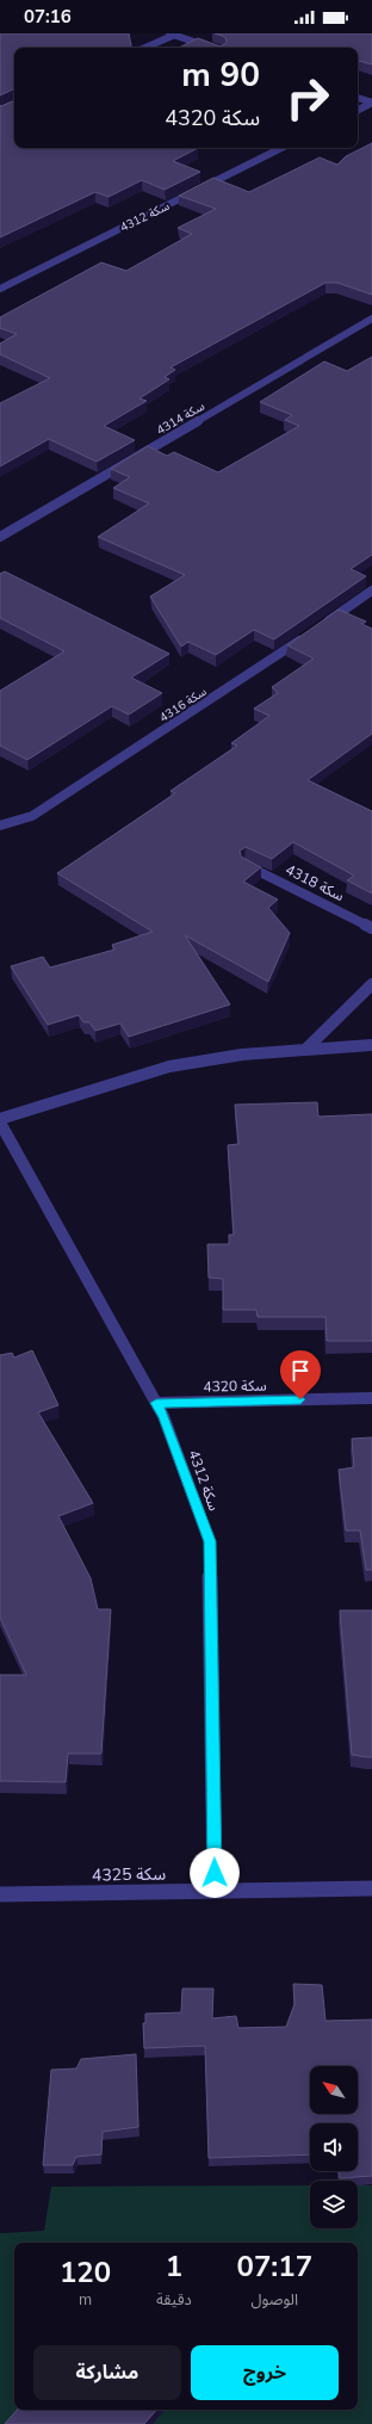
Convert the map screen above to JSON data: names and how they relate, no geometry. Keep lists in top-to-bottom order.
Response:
{
  "streets": {
    "street": [
      "سكة 4312",
      "سكة 4314",
      "سكة 4316",
      "سكة 4318",
      "سكة 4320",
      "سكة 4325"
    ]
  },
  "crossings": [
    ["سكة 4312", "سكة 4320"],
    ["سكة 4312", "سكة 4325"]
  ],
  "north": "top left",
  "page": {
    "status": "07:16",
    "turn": ["90 m", "سكة 4320"],
    "eta": [
      "07:17",
      "الوصول",
      "1",
      "دقيقة",
      "120",
      "m"
    ],
    "buttons": ["خروج", "مشاركة"]
  }
}
